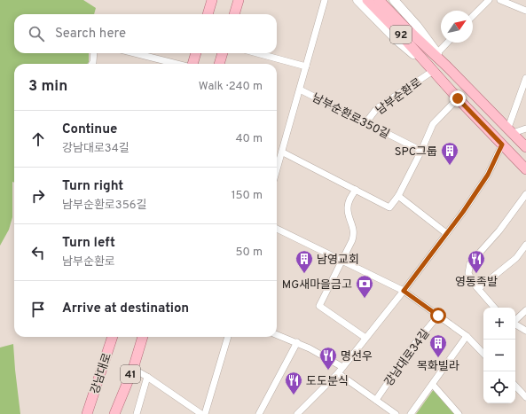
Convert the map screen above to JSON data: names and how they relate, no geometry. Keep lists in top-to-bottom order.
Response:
{
  "streets": {
    "main road": [
      "92",
      "남부순환로",
      "강남대로",
      "41"
    ],
    "street": ["남부순환로350길", "강남대로34길"]
  },
  "crossings": [
    ["남부순환로", "남부순환로350길"]
  ],
  "places": {
    "building": ["SPC그룹", "남영교회", "목화빌라"],
    "restaurant": ["영동족발", "명선우", "도도분식"],
    "bank": ["MG새마을금고"]
  },
  "north": "top right",
  "page": {
    "search": "Search here",
    "heading": ["3 min", "Walk · 240 m"],
    "list": [
      ["Continue", "강남대로34길", "40 m"],
      ["Turn right", "남부순환로356길", "150 m"],
      ["Turn left", "남부순환로", "50 m"],
      "Arrive at destination"
    ],
    "map_buttons": ["+", "−"]
  }
}
